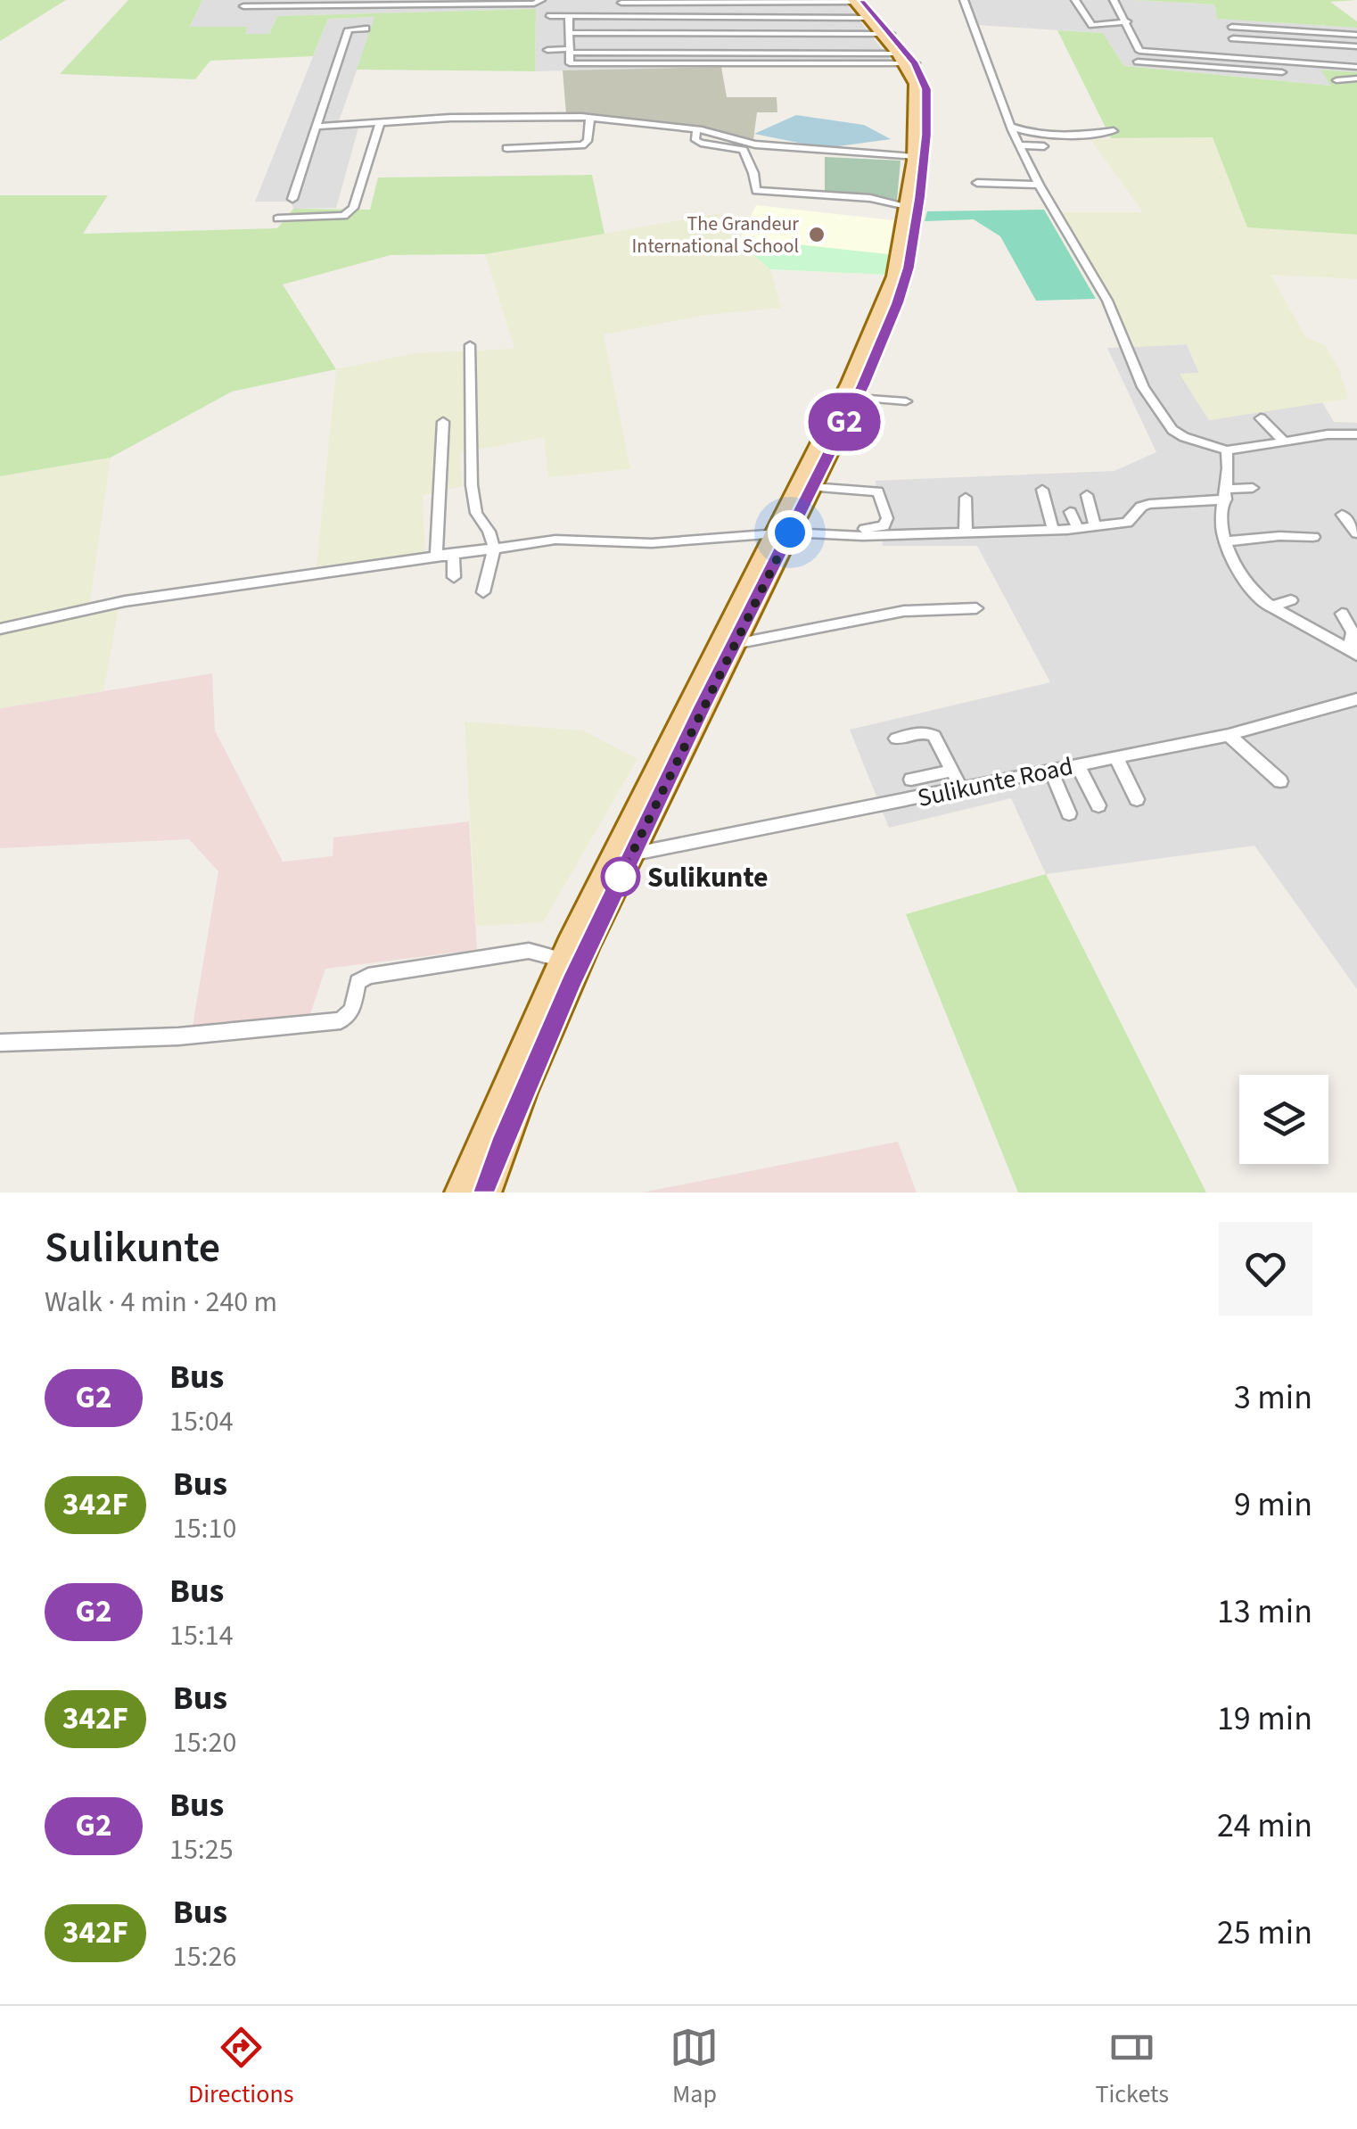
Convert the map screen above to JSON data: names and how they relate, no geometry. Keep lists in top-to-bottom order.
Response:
{
  "streets": {
    "street": ["Sulikunte Road"]
  },
  "places": ["The Grandeur International School", "Sulikunte"],
  "lines": ["bus line G2"],
  "page": {
    "on_map": "G2",
    "heading": ["Sulikunte", "Walk · 4 min · 240 m"],
    "list": [
      {
        "mark": "G2",
        "name": "Bus",
        "note": "15:04",
        "value": "3 min"
      },
      {
        "mark": "342F",
        "name": "Bus",
        "note": "15:10",
        "value": "9 min"
      },
      {
        "mark": "G2",
        "name": "Bus",
        "note": "15:14",
        "value": "13 min"
      },
      {
        "mark": "342F",
        "name": "Bus",
        "note": "15:20",
        "value": "19 min"
      },
      {
        "mark": "G2",
        "name": "Bus",
        "note": "15:25",
        "value": "24 min"
      },
      {
        "mark": "342F",
        "name": "Bus",
        "note": "15:26",
        "value": "25 min"
      }
    ],
    "tabs": ["Directions", "Map", "Tickets"]
  }
}
